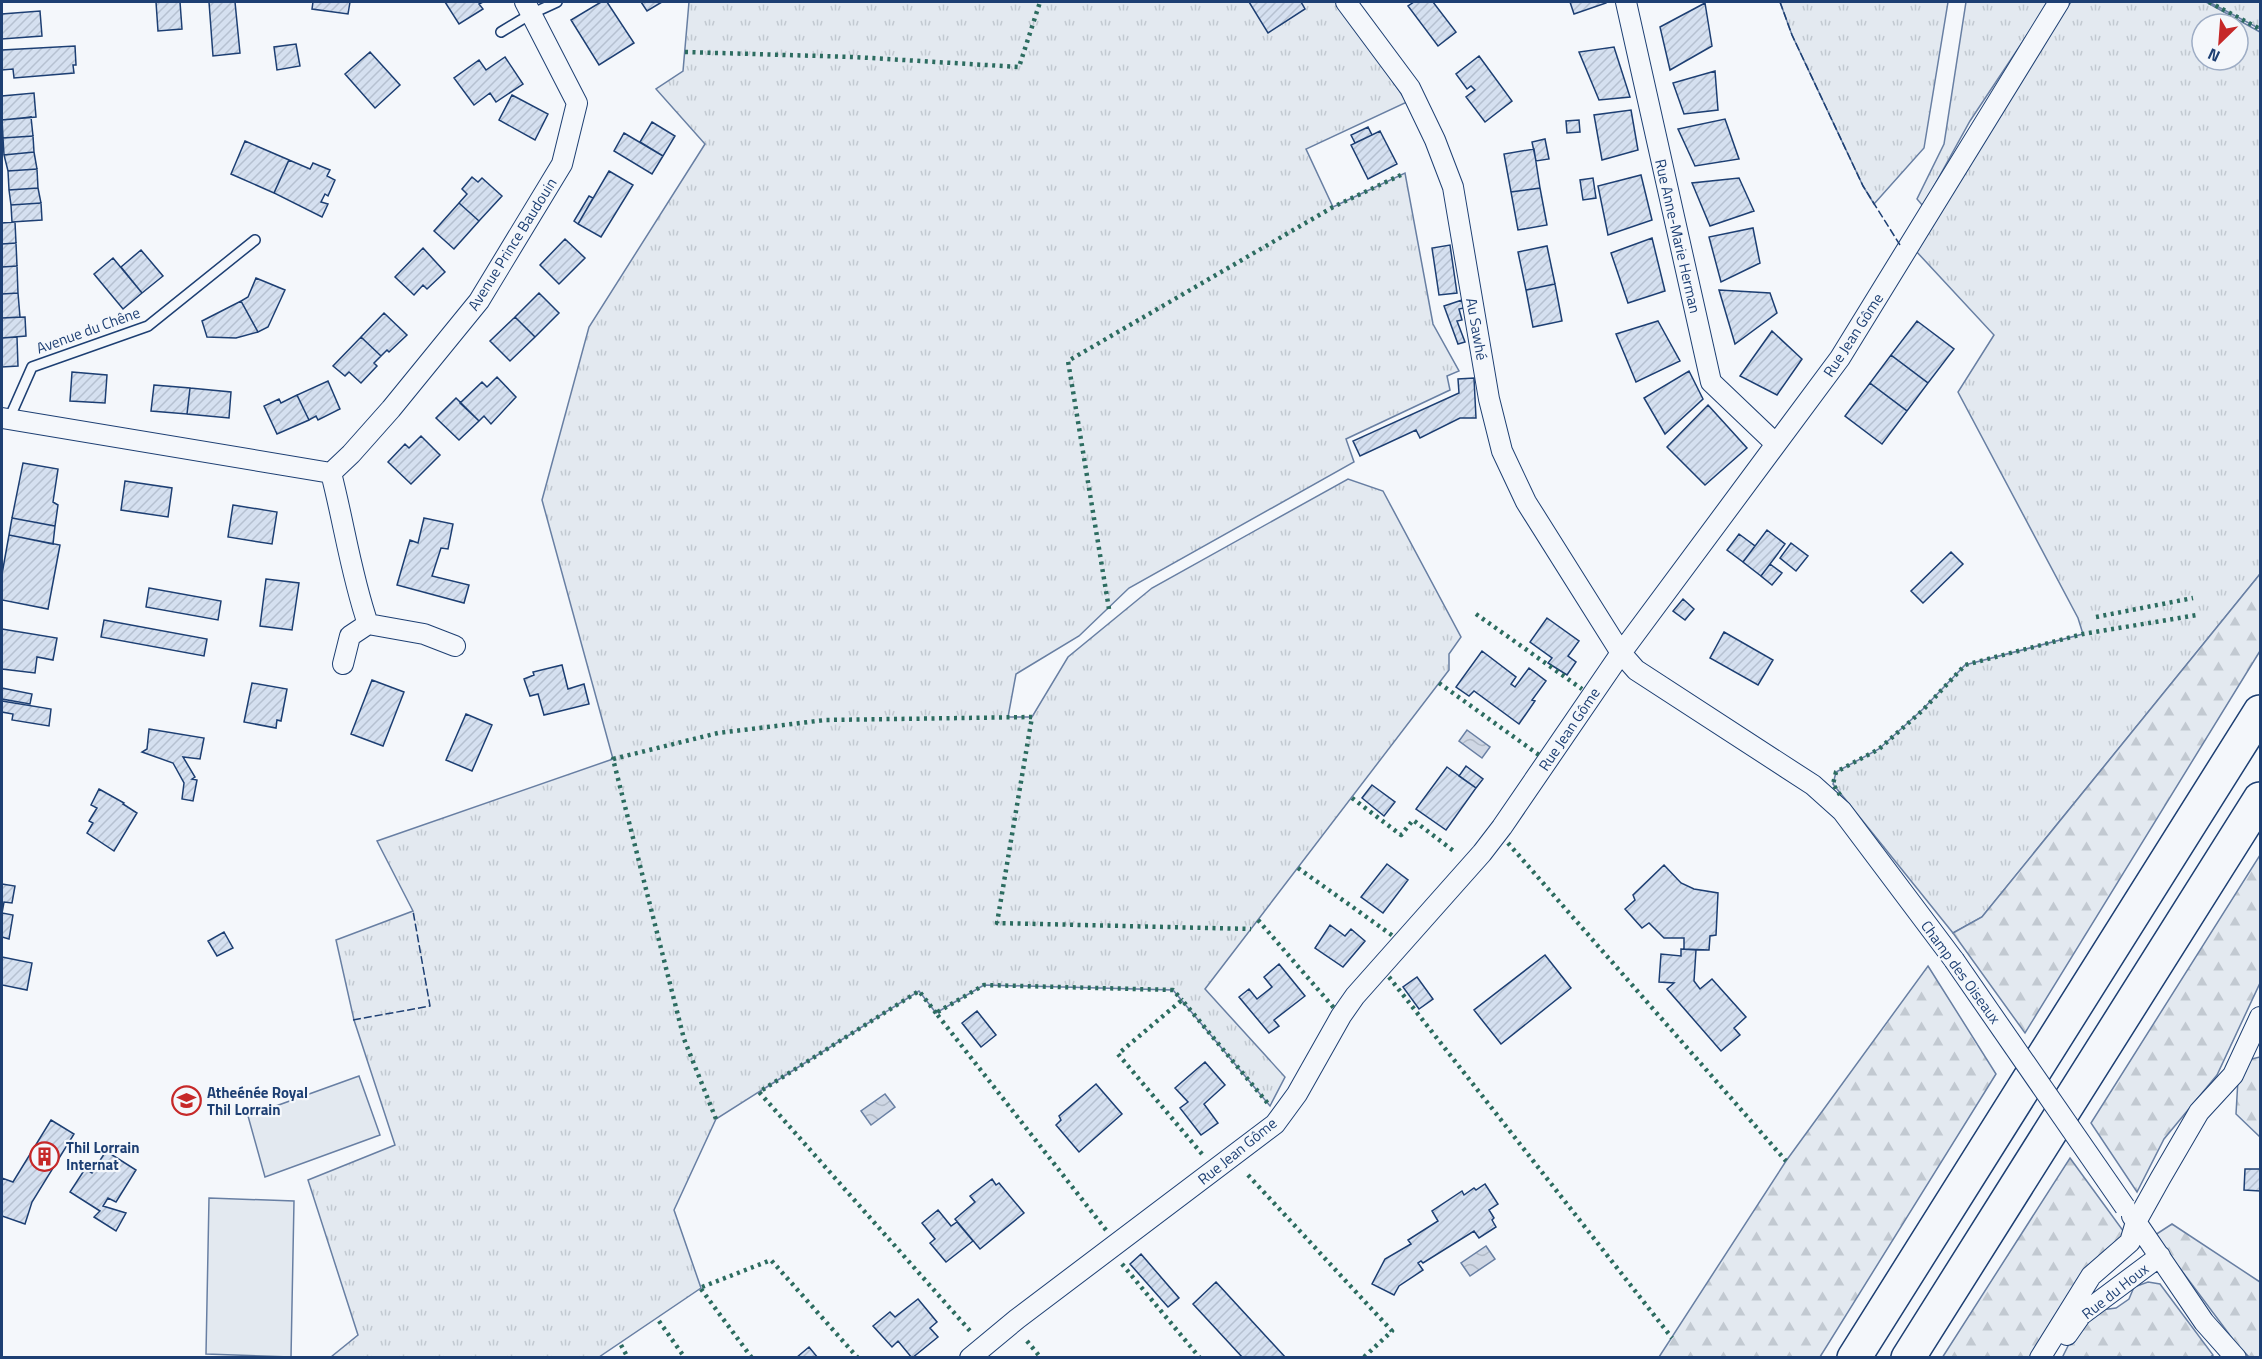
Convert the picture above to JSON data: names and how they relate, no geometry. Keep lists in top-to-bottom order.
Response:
{
  "streets": {
    "street": [
      "Rue Anne-Marie Herman",
      "Avenue Prince Baudouin",
      "Au Sawhé",
      "Rue Jean Gôme",
      "Champ des Oiseaux",
      "Rue du Houx"
    ],
    "lane": ["Avenue du Chêne"]
  },
  "crossings": [
    ["Rue Anne-Marie Herman", "Rue Jean Gôme"],
    ["Au Sawhé", "Rue Jean Gôme"],
    ["Au Sawhé", "Champ des Oiseaux"],
    ["Rue Jean Gôme", "Champ des Oiseaux"],
    ["Champ des Oiseaux", "Rue du Houx"]
  ],
  "places": {
    "school or university": ["Atheénée Royal Thil Lorrain"],
    "building": ["Thil Lorrain Internat"]
  },
  "north": "bottom left"
}
